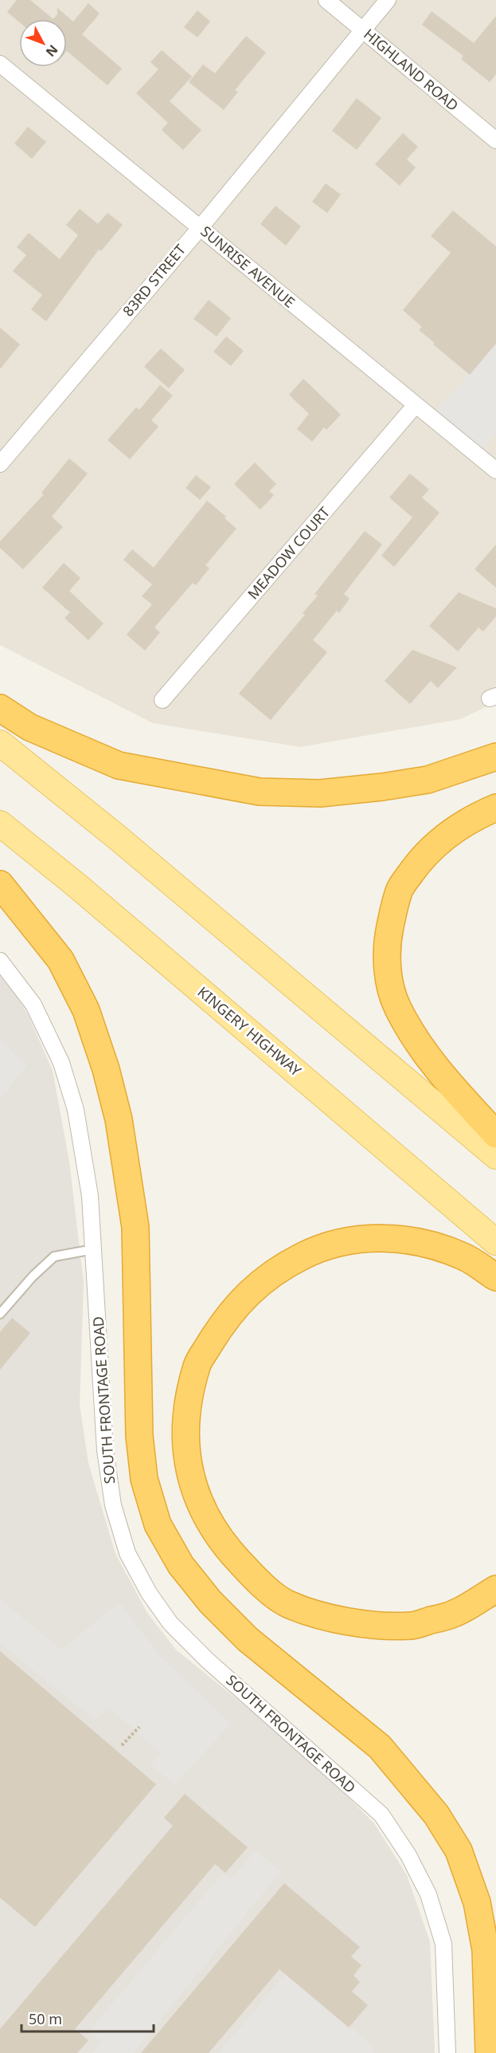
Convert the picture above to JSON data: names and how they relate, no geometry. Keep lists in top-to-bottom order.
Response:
{
  "streets": {
    "main road": ["KINGERY HIGHWAY"],
    "street": [
      "HIGHLAND ROAD",
      "SUNRISE AVENUE",
      "83RD STREET",
      "MEADOW COURT",
      "SOUTH FRONTAGE ROAD"
    ]
  },
  "crossings": [
    ["HIGHLAND ROAD", "83RD STREET"],
    ["SUNRISE AVENUE", "83RD STREET"],
    ["SUNRISE AVENUE", "MEADOW COURT"]
  ],
  "scale_bar": "50 m",
  "north": "bottom right"
}
